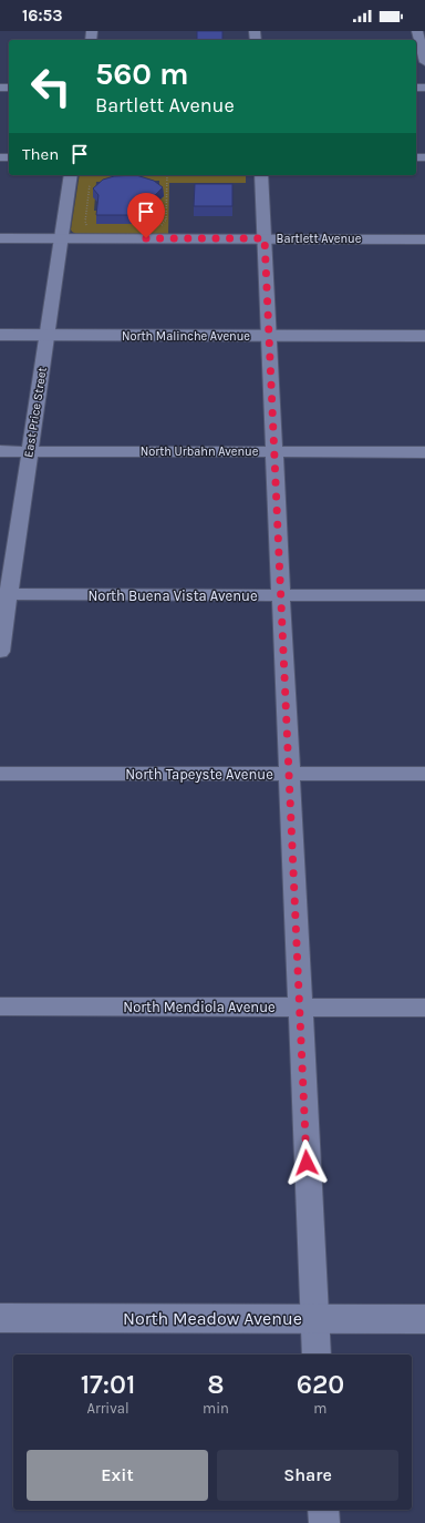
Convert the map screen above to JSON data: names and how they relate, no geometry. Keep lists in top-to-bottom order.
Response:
{
  "streets": {
    "main road": ["Bartlett Avenue", "North Malinche Avenue", "North Meadow Avenue"],
    "street": [
      "East Price Street",
      "North Urbahn Avenue",
      "North Buena Vista Avenue",
      "North Tapeyste Avenue",
      "North Mendiola Avenue"
    ]
  },
  "crossings": [
    ["Bartlett Avenue", "East Price Street"],
    ["North Malinche Avenue", "East Price Street"],
    ["East Price Street", "North Urbahn Avenue"],
    ["East Price Street", "North Buena Vista Avenue"]
  ],
  "page": {
    "status": "16:53",
    "turn": ["560 m", "Bartlett Avenue"],
    "then": "Then",
    "eta": [
      "17:01",
      "Arrival",
      "8",
      "min",
      "620",
      "m"
    ],
    "buttons": ["Exit", "Share"]
  }
}
